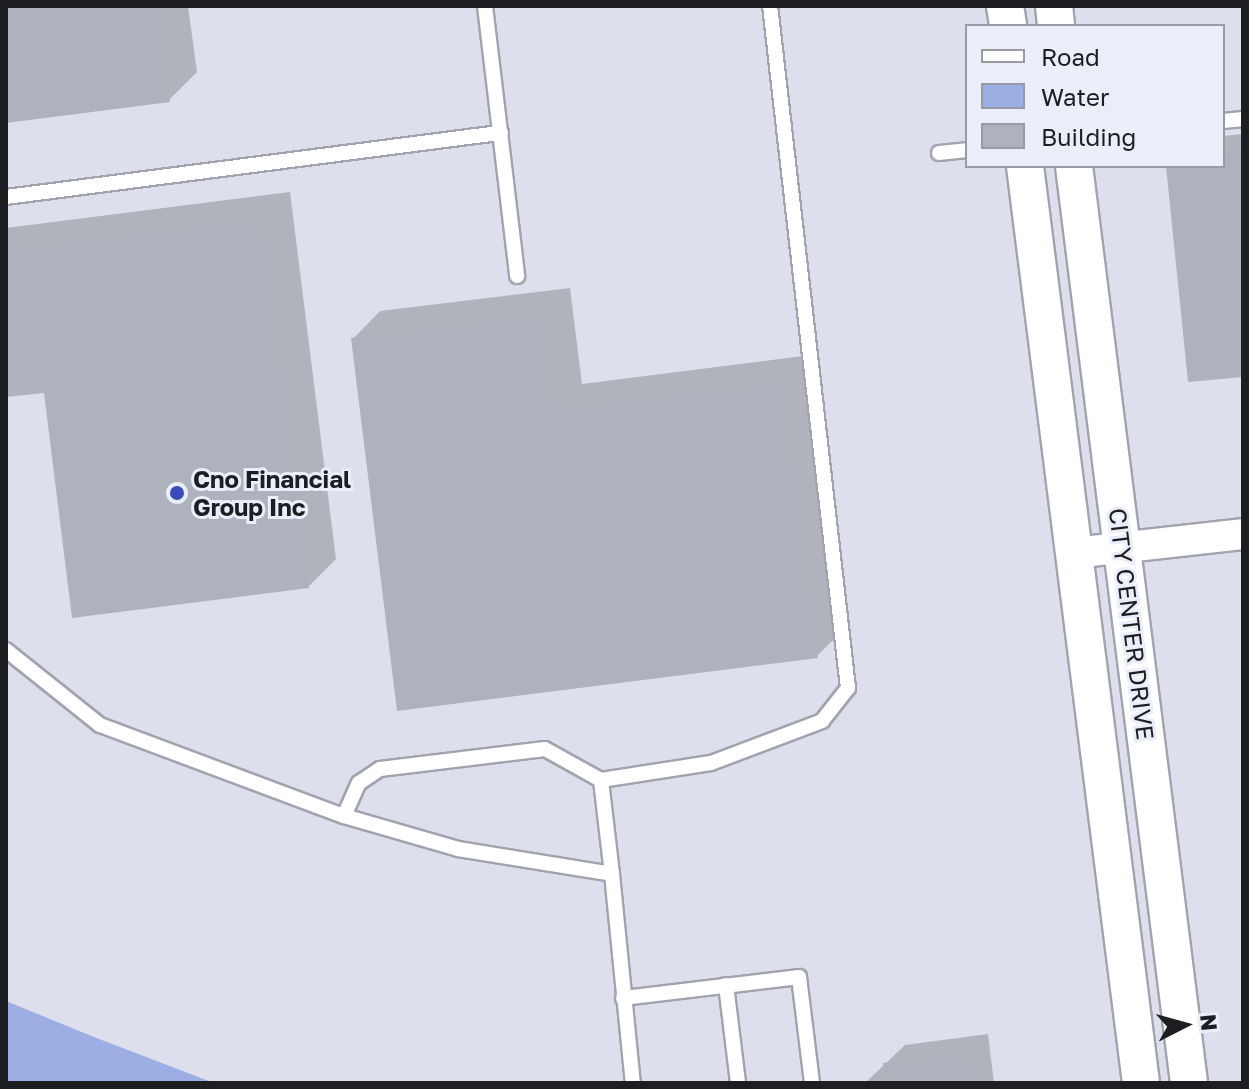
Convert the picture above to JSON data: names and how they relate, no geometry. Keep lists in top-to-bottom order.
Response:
{
  "streets": {
    "street": ["CITY CENTER DRIVE"]
  },
  "places": ["Cno Financial Group Inc"],
  "legend": ["Road", "Water", "Building"],
  "north": "right"
}
